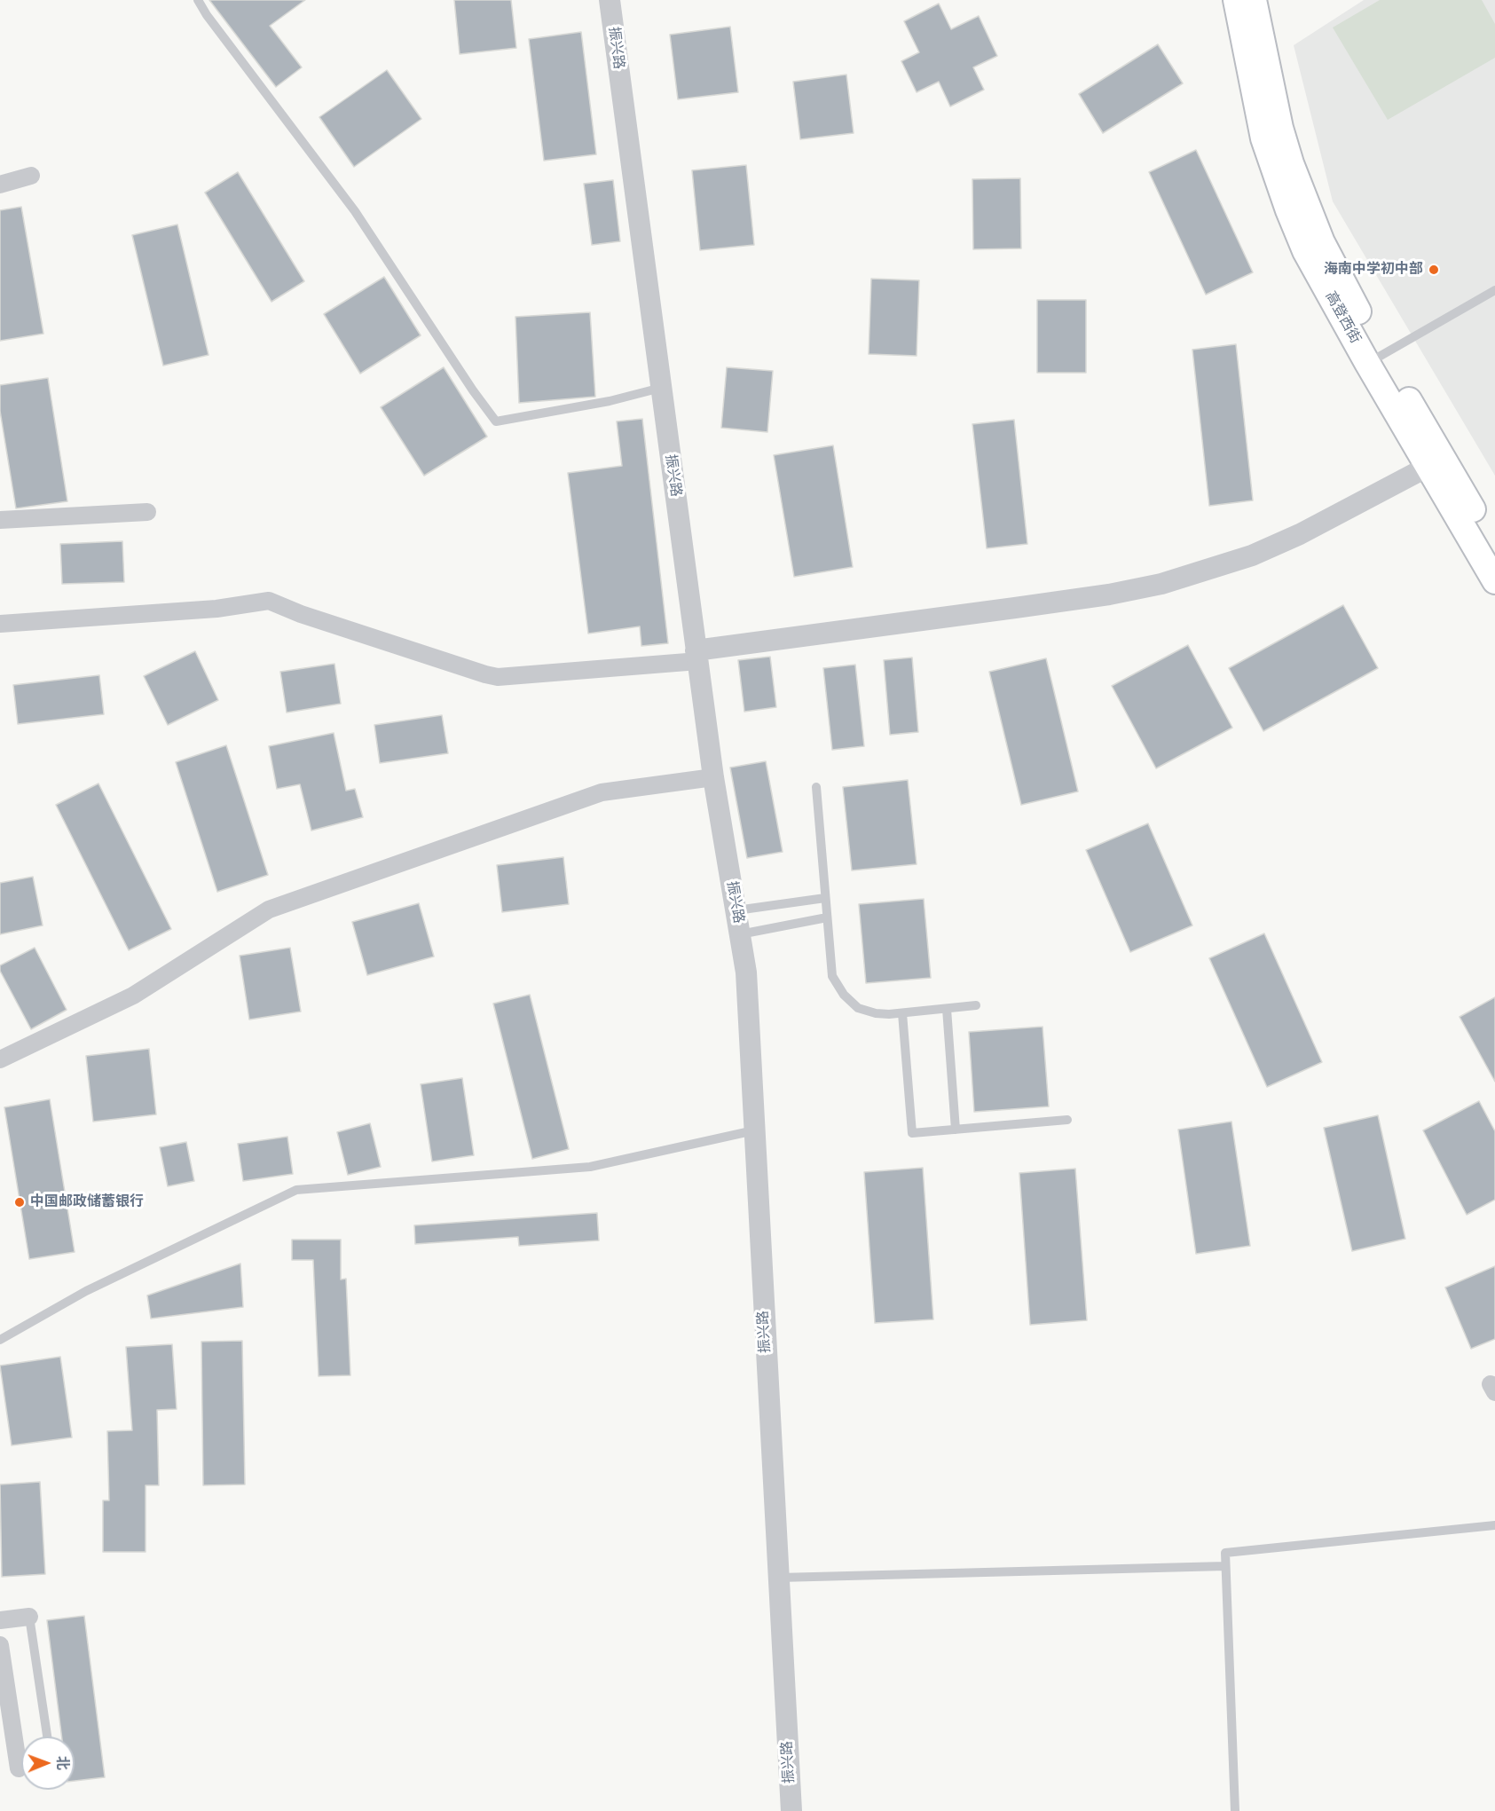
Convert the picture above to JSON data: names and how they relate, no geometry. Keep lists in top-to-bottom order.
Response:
{
  "streets": {
    "main road": ["高登西街"],
    "street": ["振兴路"]
  },
  "places": ["海南中学初中部", "中国邮政储蓄银行"],
  "north": "right"
}
